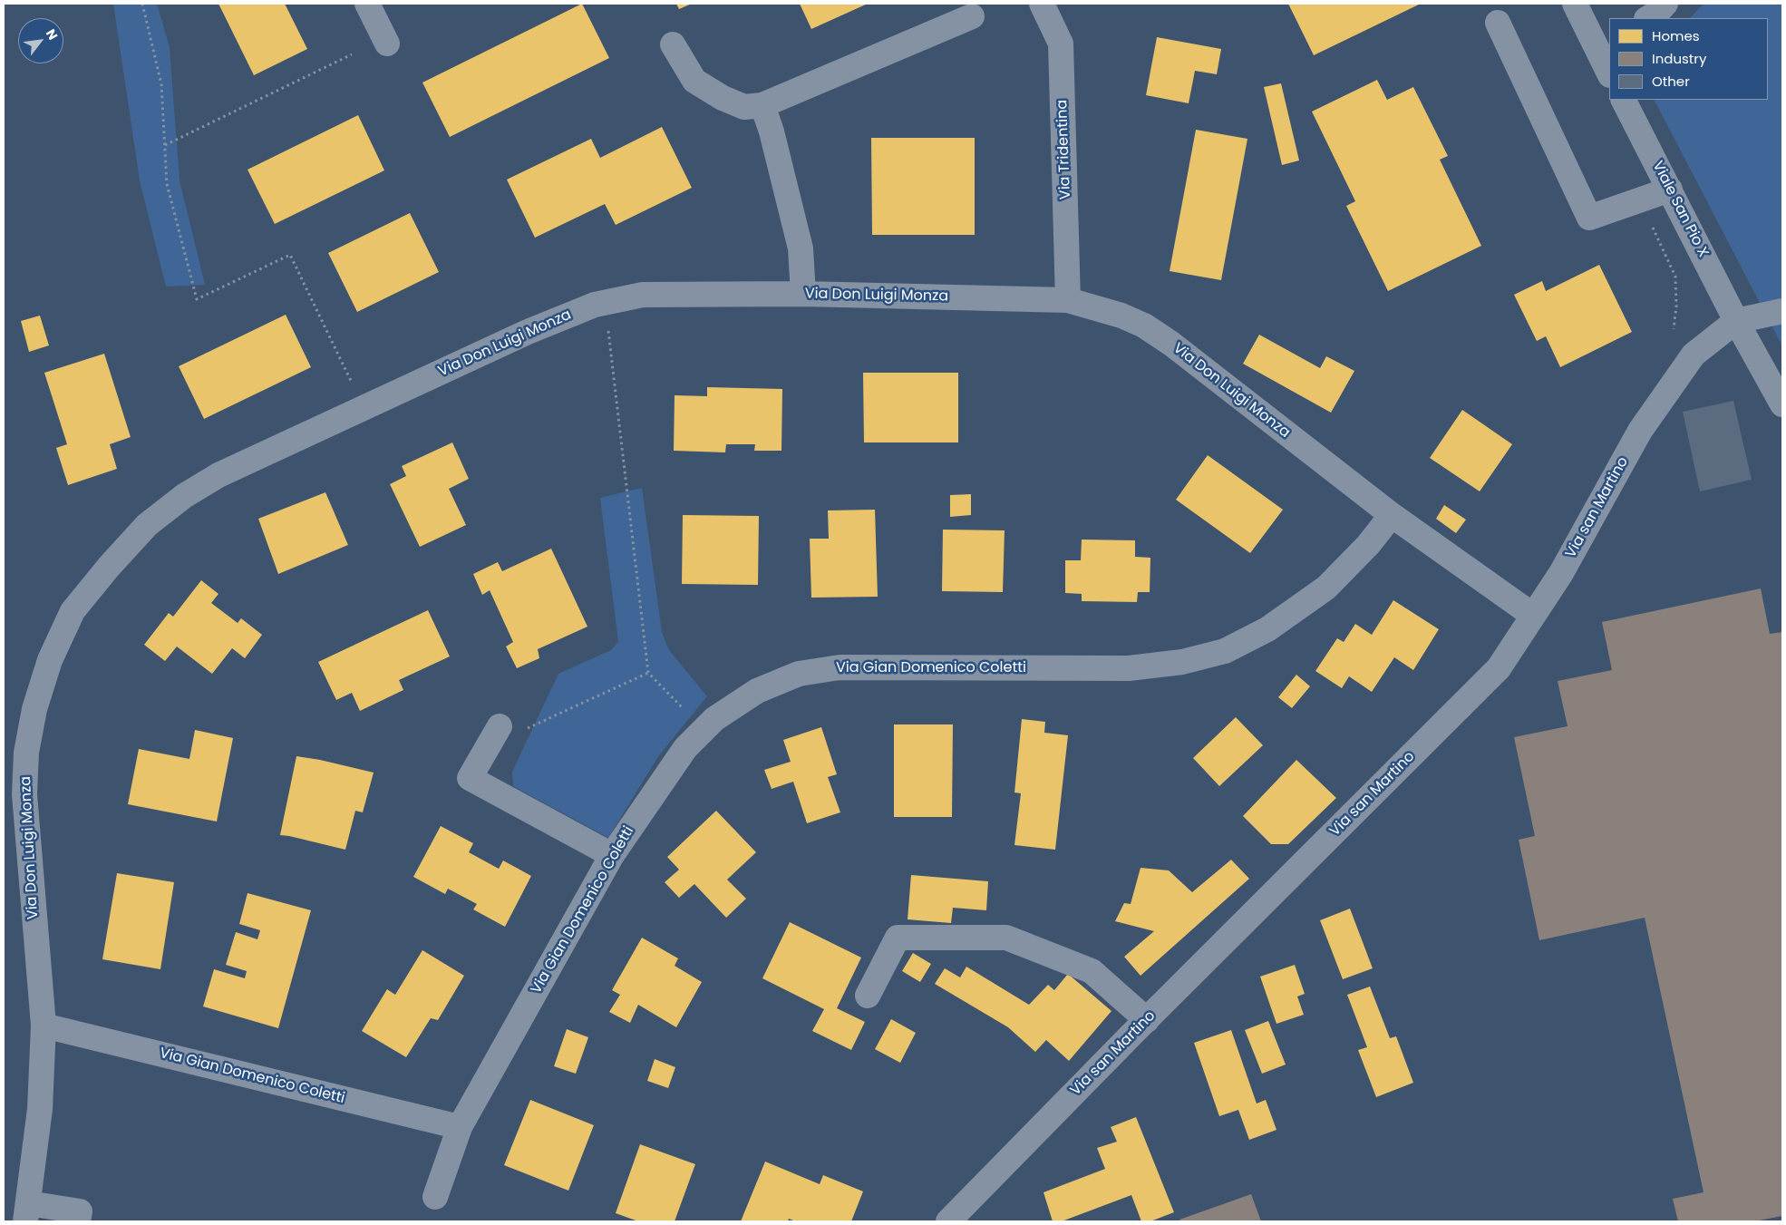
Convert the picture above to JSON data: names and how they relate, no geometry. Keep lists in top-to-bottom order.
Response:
{
  "streets": {
    "street": [
      "Via Tridentina",
      "Viale San Pio X",
      "Via Don Luigi Monza",
      "Via san Martino",
      "Via Gian Domenico Coletti"
    ]
  },
  "crossings": [
    ["Via Tridentina", "Via Don Luigi Monza"],
    ["Viale San Pio X", "Via san Martino"],
    ["Via Don Luigi Monza", "Via san Martino"],
    ["Via Don Luigi Monza", "Via Gian Domenico Coletti"]
  ],
  "legend": ["Homes", "Industry", "Other"],
  "north": "top right"
}
